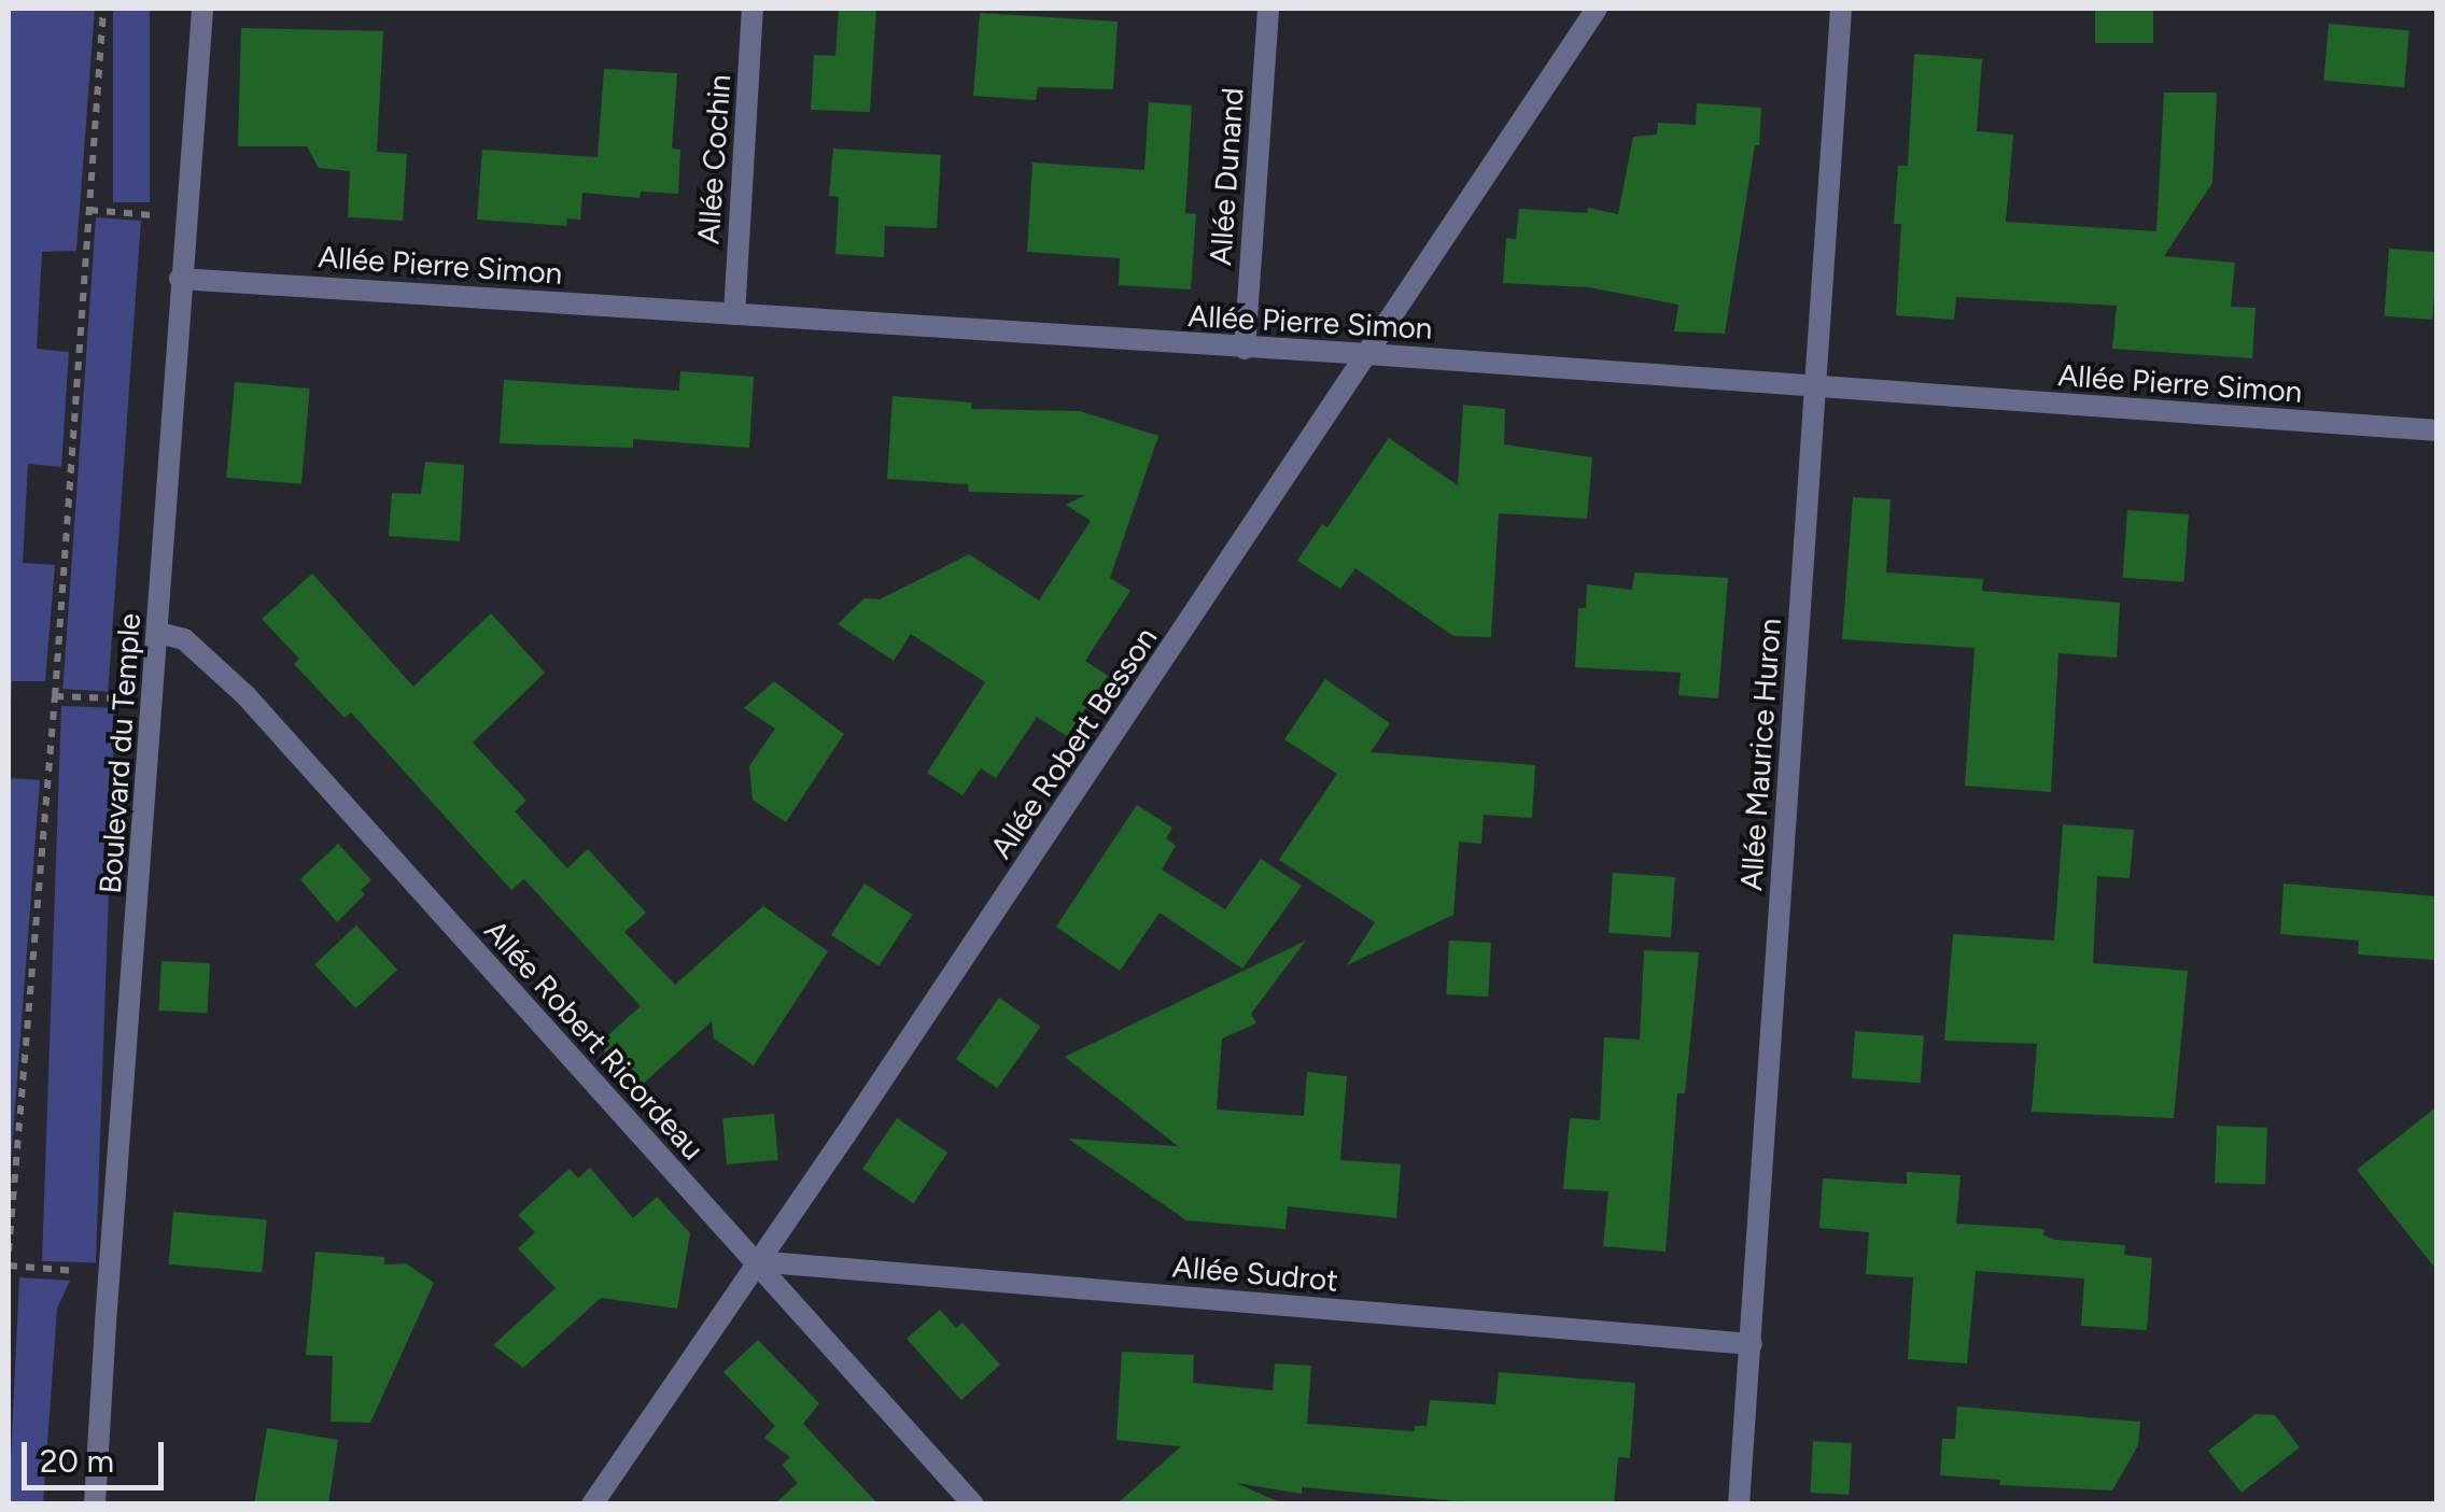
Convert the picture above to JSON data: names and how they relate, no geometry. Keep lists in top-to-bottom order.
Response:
{
  "streets": {
    "street": [
      "Allée Cochin",
      "Allée Dunand",
      "Allée Pierre Simon",
      "Allée Robert Besson",
      "Boulevard du Temple",
      "Allée Maurice Huron",
      "Allée Robert Ricordeau",
      "Allée Sudrot"
    ]
  },
  "crossings": [
    ["Allée Cochin", "Allée Pierre Simon"],
    ["Allée Dunand", "Allée Pierre Simon"],
    ["Allée Pierre Simon", "Allée Robert Besson"],
    ["Allée Pierre Simon", "Boulevard du Temple"],
    ["Allée Pierre Simon", "Allée Maurice Huron"],
    ["Allée Robert Besson", "Allée Robert Ricordeau"],
    ["Allée Robert Besson", "Allée Sudrot"],
    ["Boulevard du Temple", "Allée Robert Ricordeau"],
    ["Allée Maurice Huron", "Allée Sudrot"],
    ["Allée Robert Ricordeau", "Allée Sudrot"]
  ],
  "scale_bar": "20 m"
}
